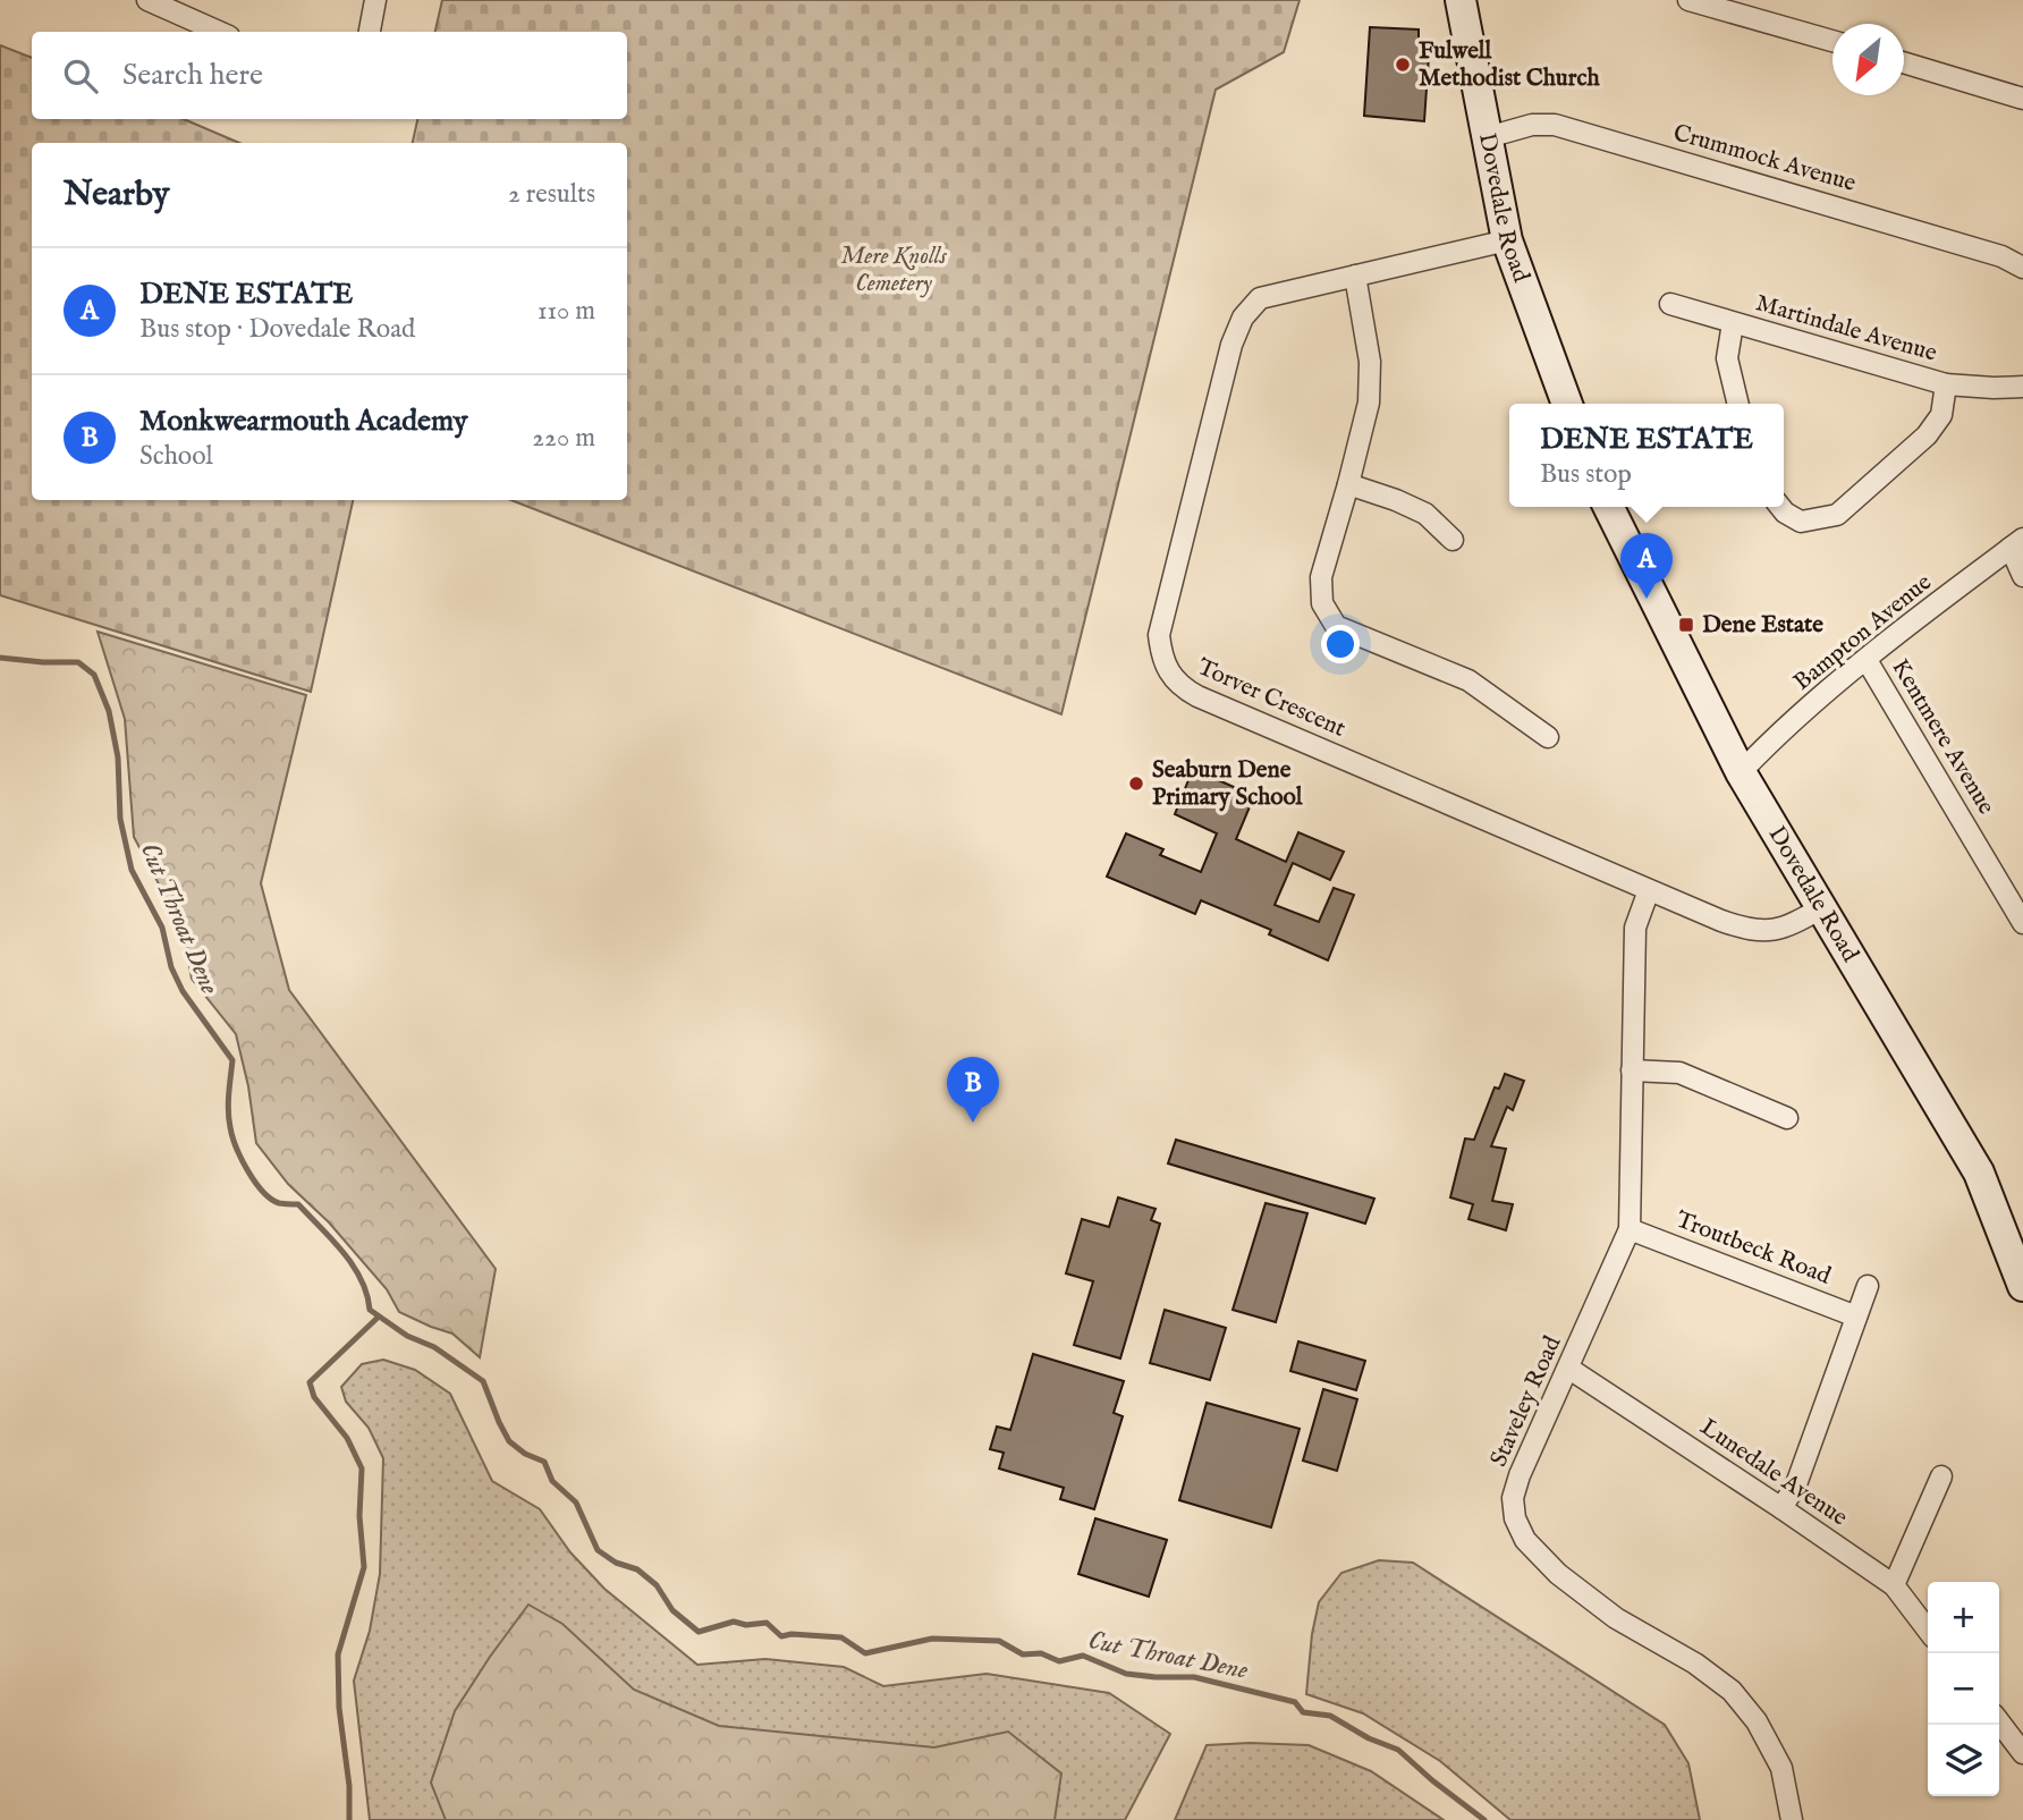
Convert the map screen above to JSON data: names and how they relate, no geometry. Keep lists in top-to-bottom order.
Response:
{
  "streets": {
    "street": [
      "Crummock Avenue",
      "Dovedale Road",
      "Martindale Avenue",
      "Bampton Avenue",
      "Torver Crescent",
      "Kentmere Avenue",
      "Troutbeck Road",
      "Staveley Road",
      "Lunedale Avenue"
    ]
  },
  "crossings": [
    ["Crummock Avenue", "Dovedale Road"],
    ["Dovedale Road", "Bampton Avenue"],
    ["Dovedale Road", "Torver Crescent"],
    ["Bampton Avenue", "Kentmere Avenue"],
    ["Torver Crescent", "Staveley Road"],
    ["Troutbeck Road", "Staveley Road"],
    ["Staveley Road", "Lunedale Avenue"]
  ],
  "water": ["Cut Throat Dene"],
  "parks": ["Mere Knolls Cemetery"],
  "places": {
    "other": ["Fulwell Methodist Church", "Seaburn Dene Primary School"],
    "transit": ["Dene Estate"]
  },
  "north": "bottom left",
  "page": {
    "search": "Search here",
    "heading": ["Nearby", "2 results"],
    "list": [
      {
        "mark": "A",
        "name": "DENE ESTATE",
        "note": "Bus stop · Dovedale Road",
        "value": "110 m"
      },
      {
        "mark": "B",
        "name": "Monkwearmouth Academy",
        "note": "School",
        "value": "220 m"
      }
    ],
    "popup": ["DENE ESTATE", "Bus stop"],
    "pins": ["A", "B"],
    "map_buttons": ["+", "−"]
  }
}
